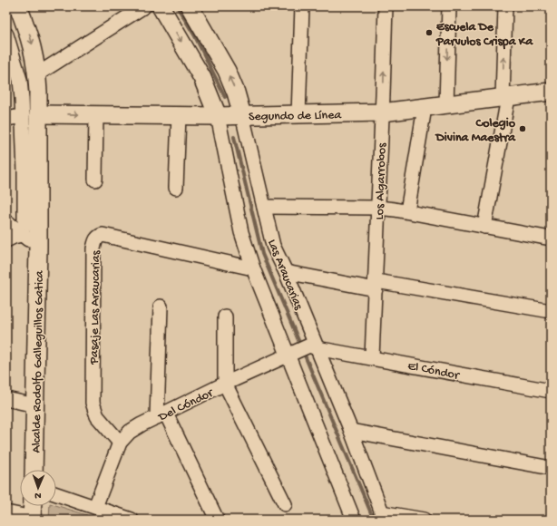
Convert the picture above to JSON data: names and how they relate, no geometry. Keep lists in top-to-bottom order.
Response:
{
  "streets": {
    "street": [
      "Segundo de Línea",
      "Los Algarrobos",
      "Las Araucarias",
      "Pasaje Las Araucarias",
      "Alcalde Rodolfo Galleguillos Gatica",
      "El Cóndor",
      "Del Cóndor"
    ]
  },
  "crossings": [
    ["Segundo de Línea", "Los Algarrobos"],
    ["Segundo de Línea", "Las Araucarias"],
    ["Segundo de Línea", "Alcalde Rodolfo Galleguillos Gatica"],
    ["Los Algarrobos", "El Cóndor"],
    ["Las Araucarias", "El Cóndor"],
    ["Las Araucarias", "Del Cóndor"],
    ["Pasaje Las Araucarias", "Del Cóndor"],
    ["El Cóndor", "Del Cóndor"]
  ],
  "places": ["Escuela De Parvulos Crispa Ka", "Colegio Divina Maestra"],
  "north": "bottom"
}
